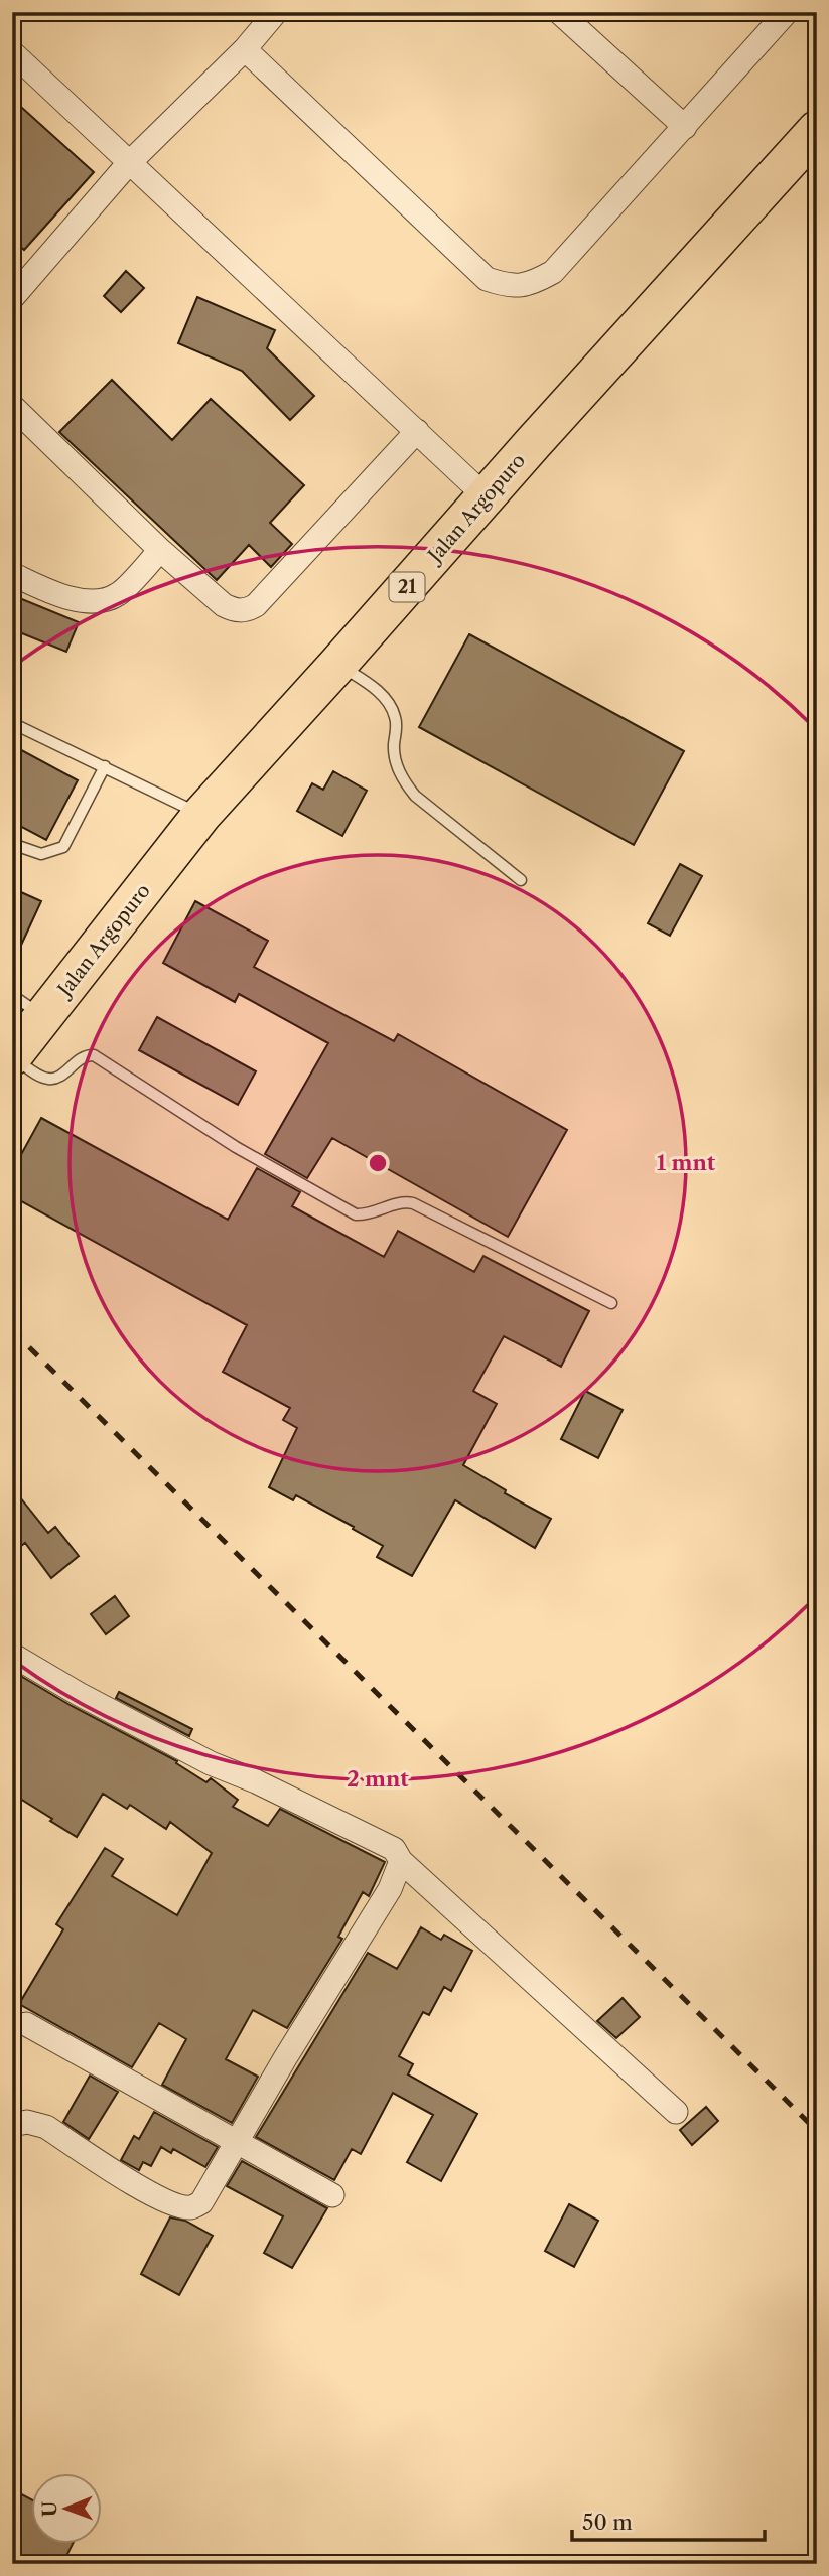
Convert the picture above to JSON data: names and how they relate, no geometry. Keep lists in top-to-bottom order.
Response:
{
  "streets": {
    "highway": ["Jalan Argopuro", "21"]
  },
  "scale_bar": "50 m",
  "north": "left",
  "rings": ["1 mnt", "2 mnt"]
}
